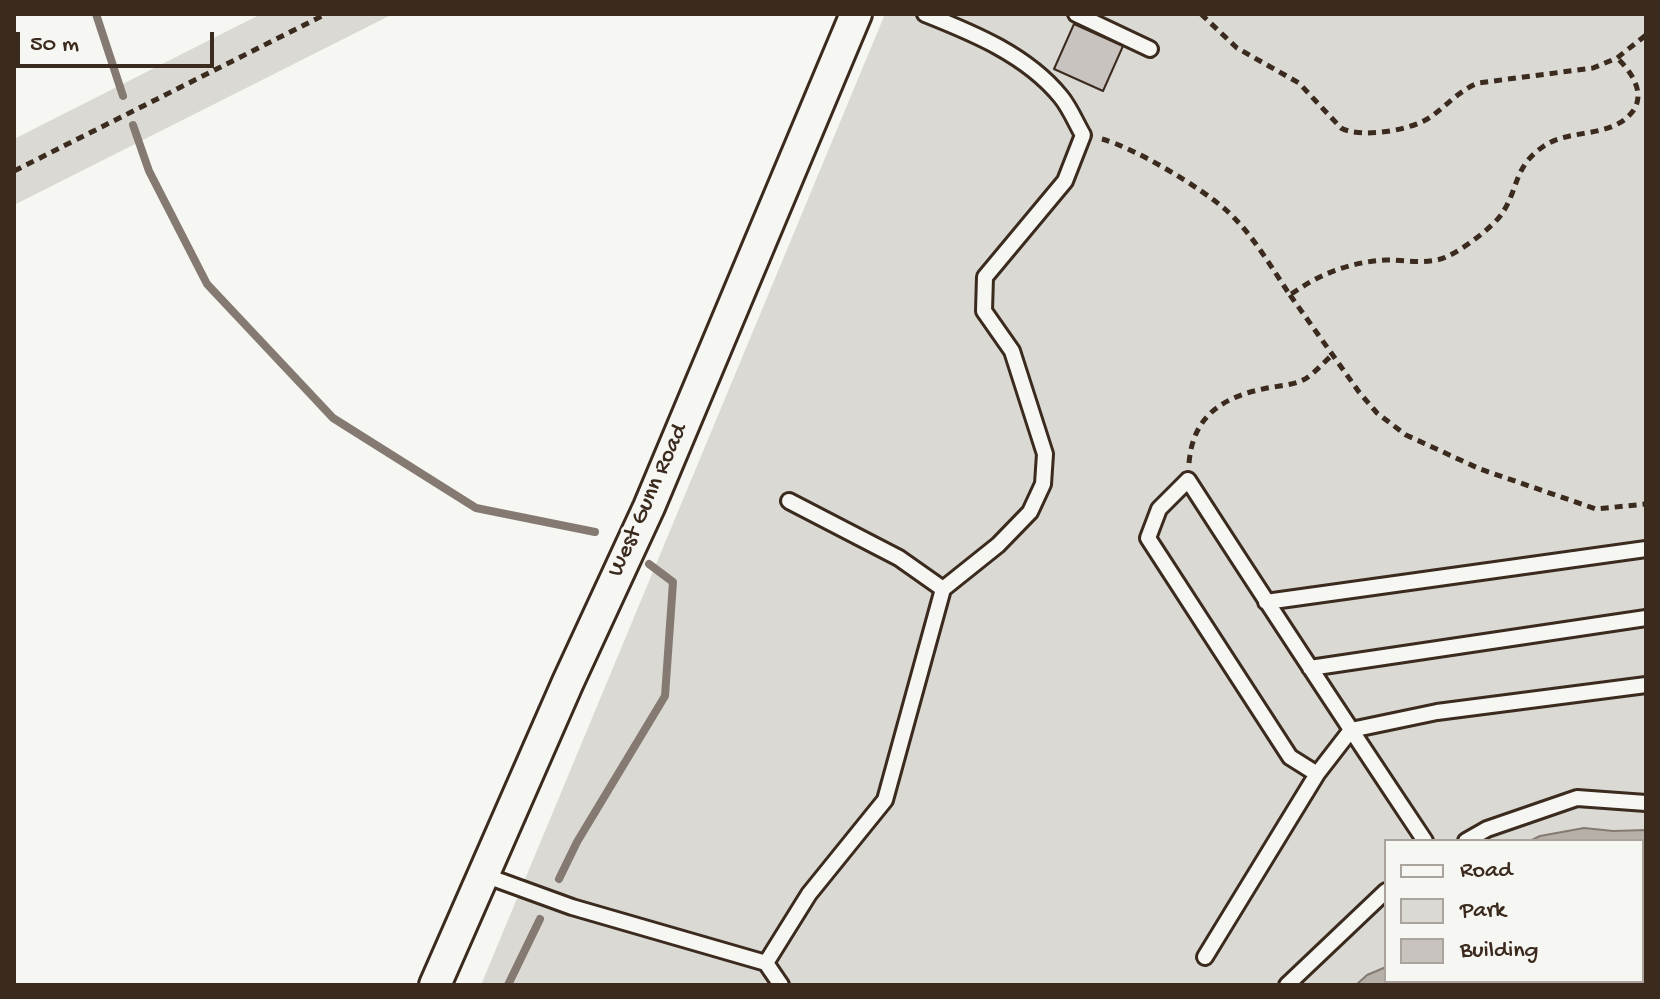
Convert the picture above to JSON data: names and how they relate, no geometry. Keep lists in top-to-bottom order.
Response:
{
  "streets": {
    "street": ["West Gunn Road"]
  },
  "legend": ["Road", "Park", "Building"],
  "scale_bar": "50 m"
}
